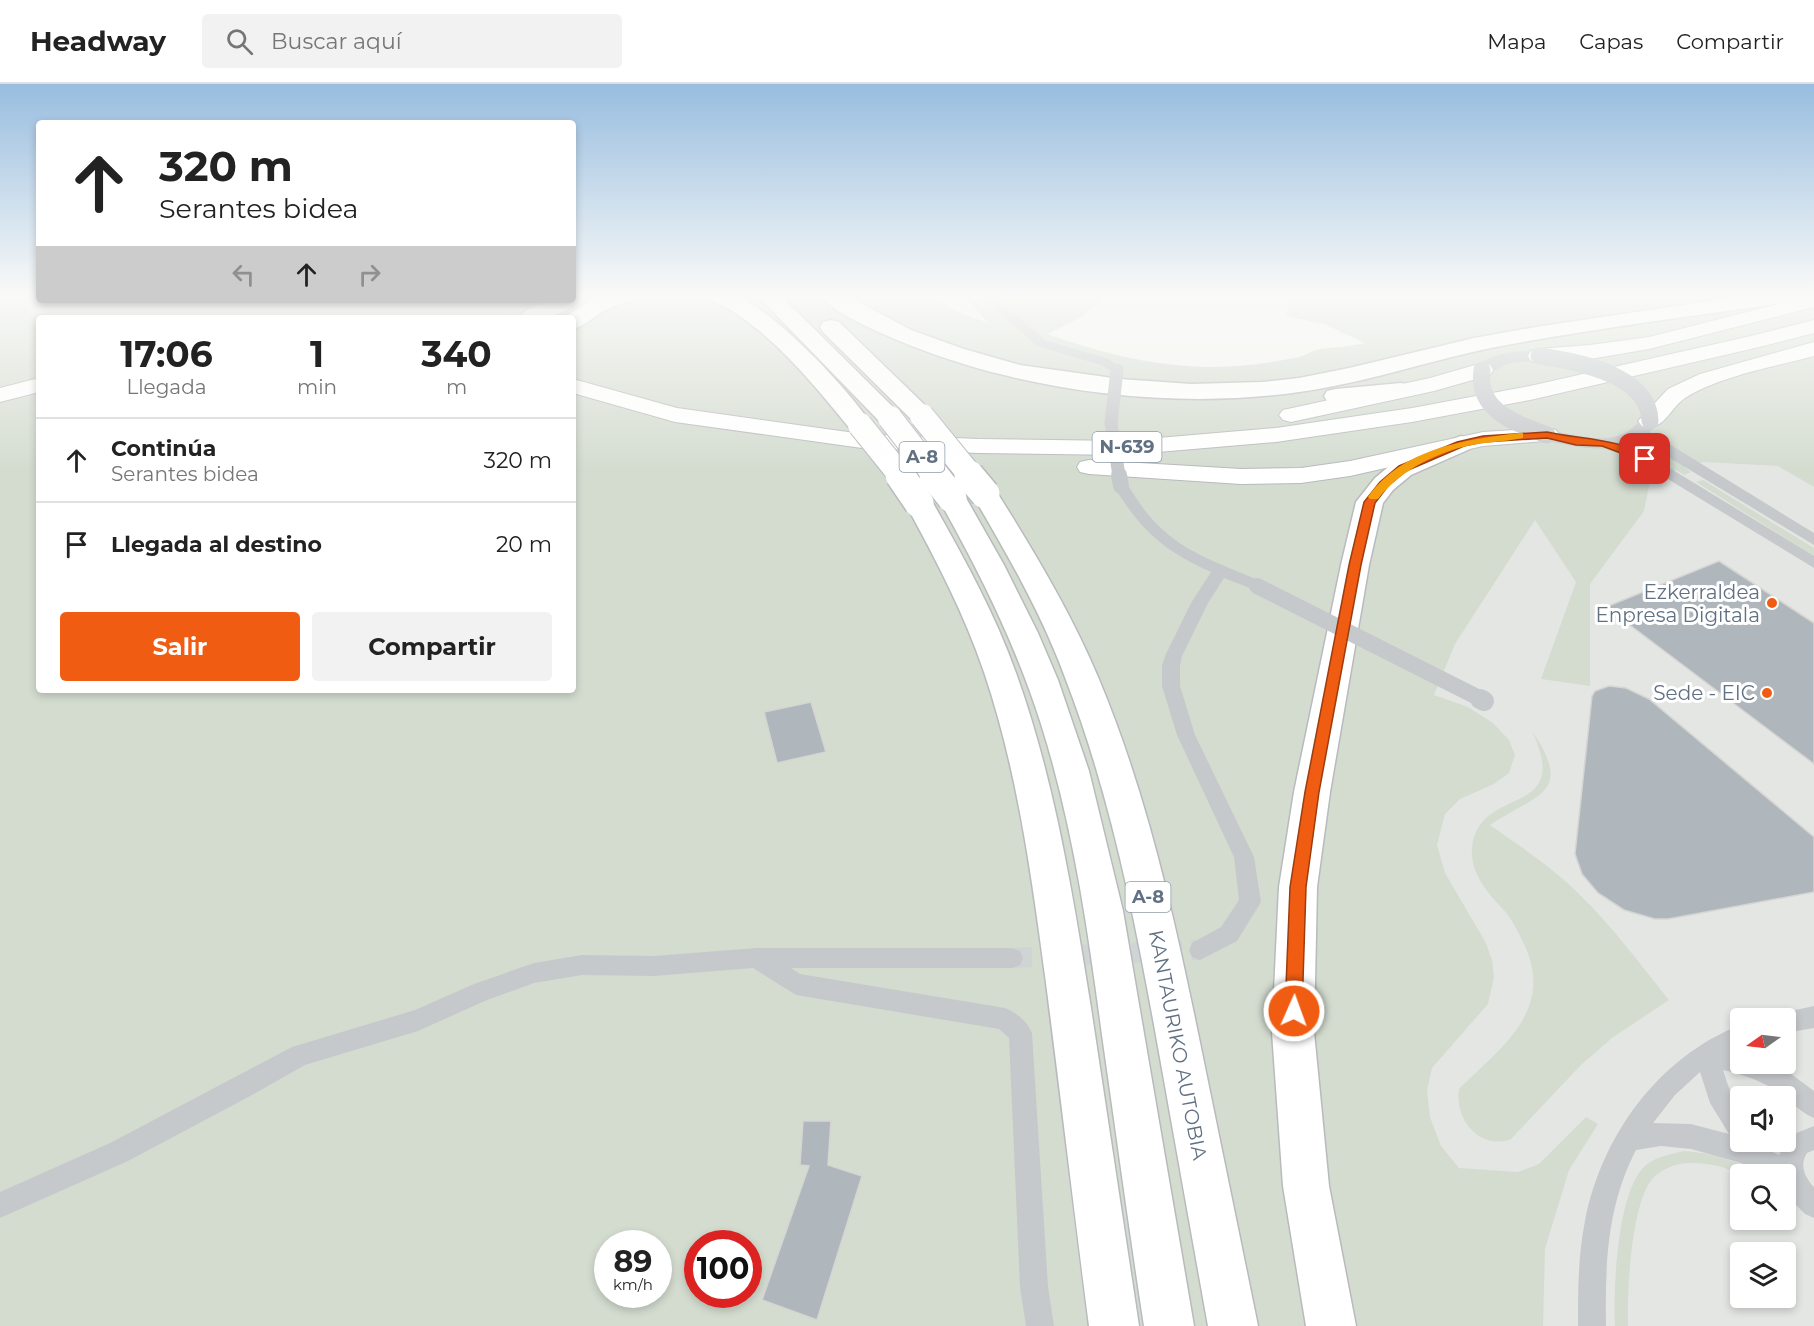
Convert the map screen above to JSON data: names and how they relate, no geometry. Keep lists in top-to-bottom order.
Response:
{
  "streets": {
    "highway": ["N-639", "A-8", "KANTAURIKO AUTOBIA"]
  },
  "places": ["Ezkerraldea Enpresa Digitala", "Sede - EIC"],
  "north": "left",
  "page": {
    "header": "Headway",
    "search": "Buscar aquí",
    "nav": ["Mapa", "Capas", "Compartir"],
    "turn": ["320 m", "Serantes bidea"],
    "eta": [
      "17:06",
      "Llegada",
      "1",
      "min",
      "340",
      "m"
    ],
    "list": [
      {
        "name": "Continúa",
        "note": "Serantes bidea",
        "value": "320 m"
      },
      {
        "name": "Llegada al destino",
        "value": "20 m"
      }
    ],
    "buttons": ["Salir", "Compartir"],
    "speed": "89 km/h",
    "limit": "100"
  }
}
